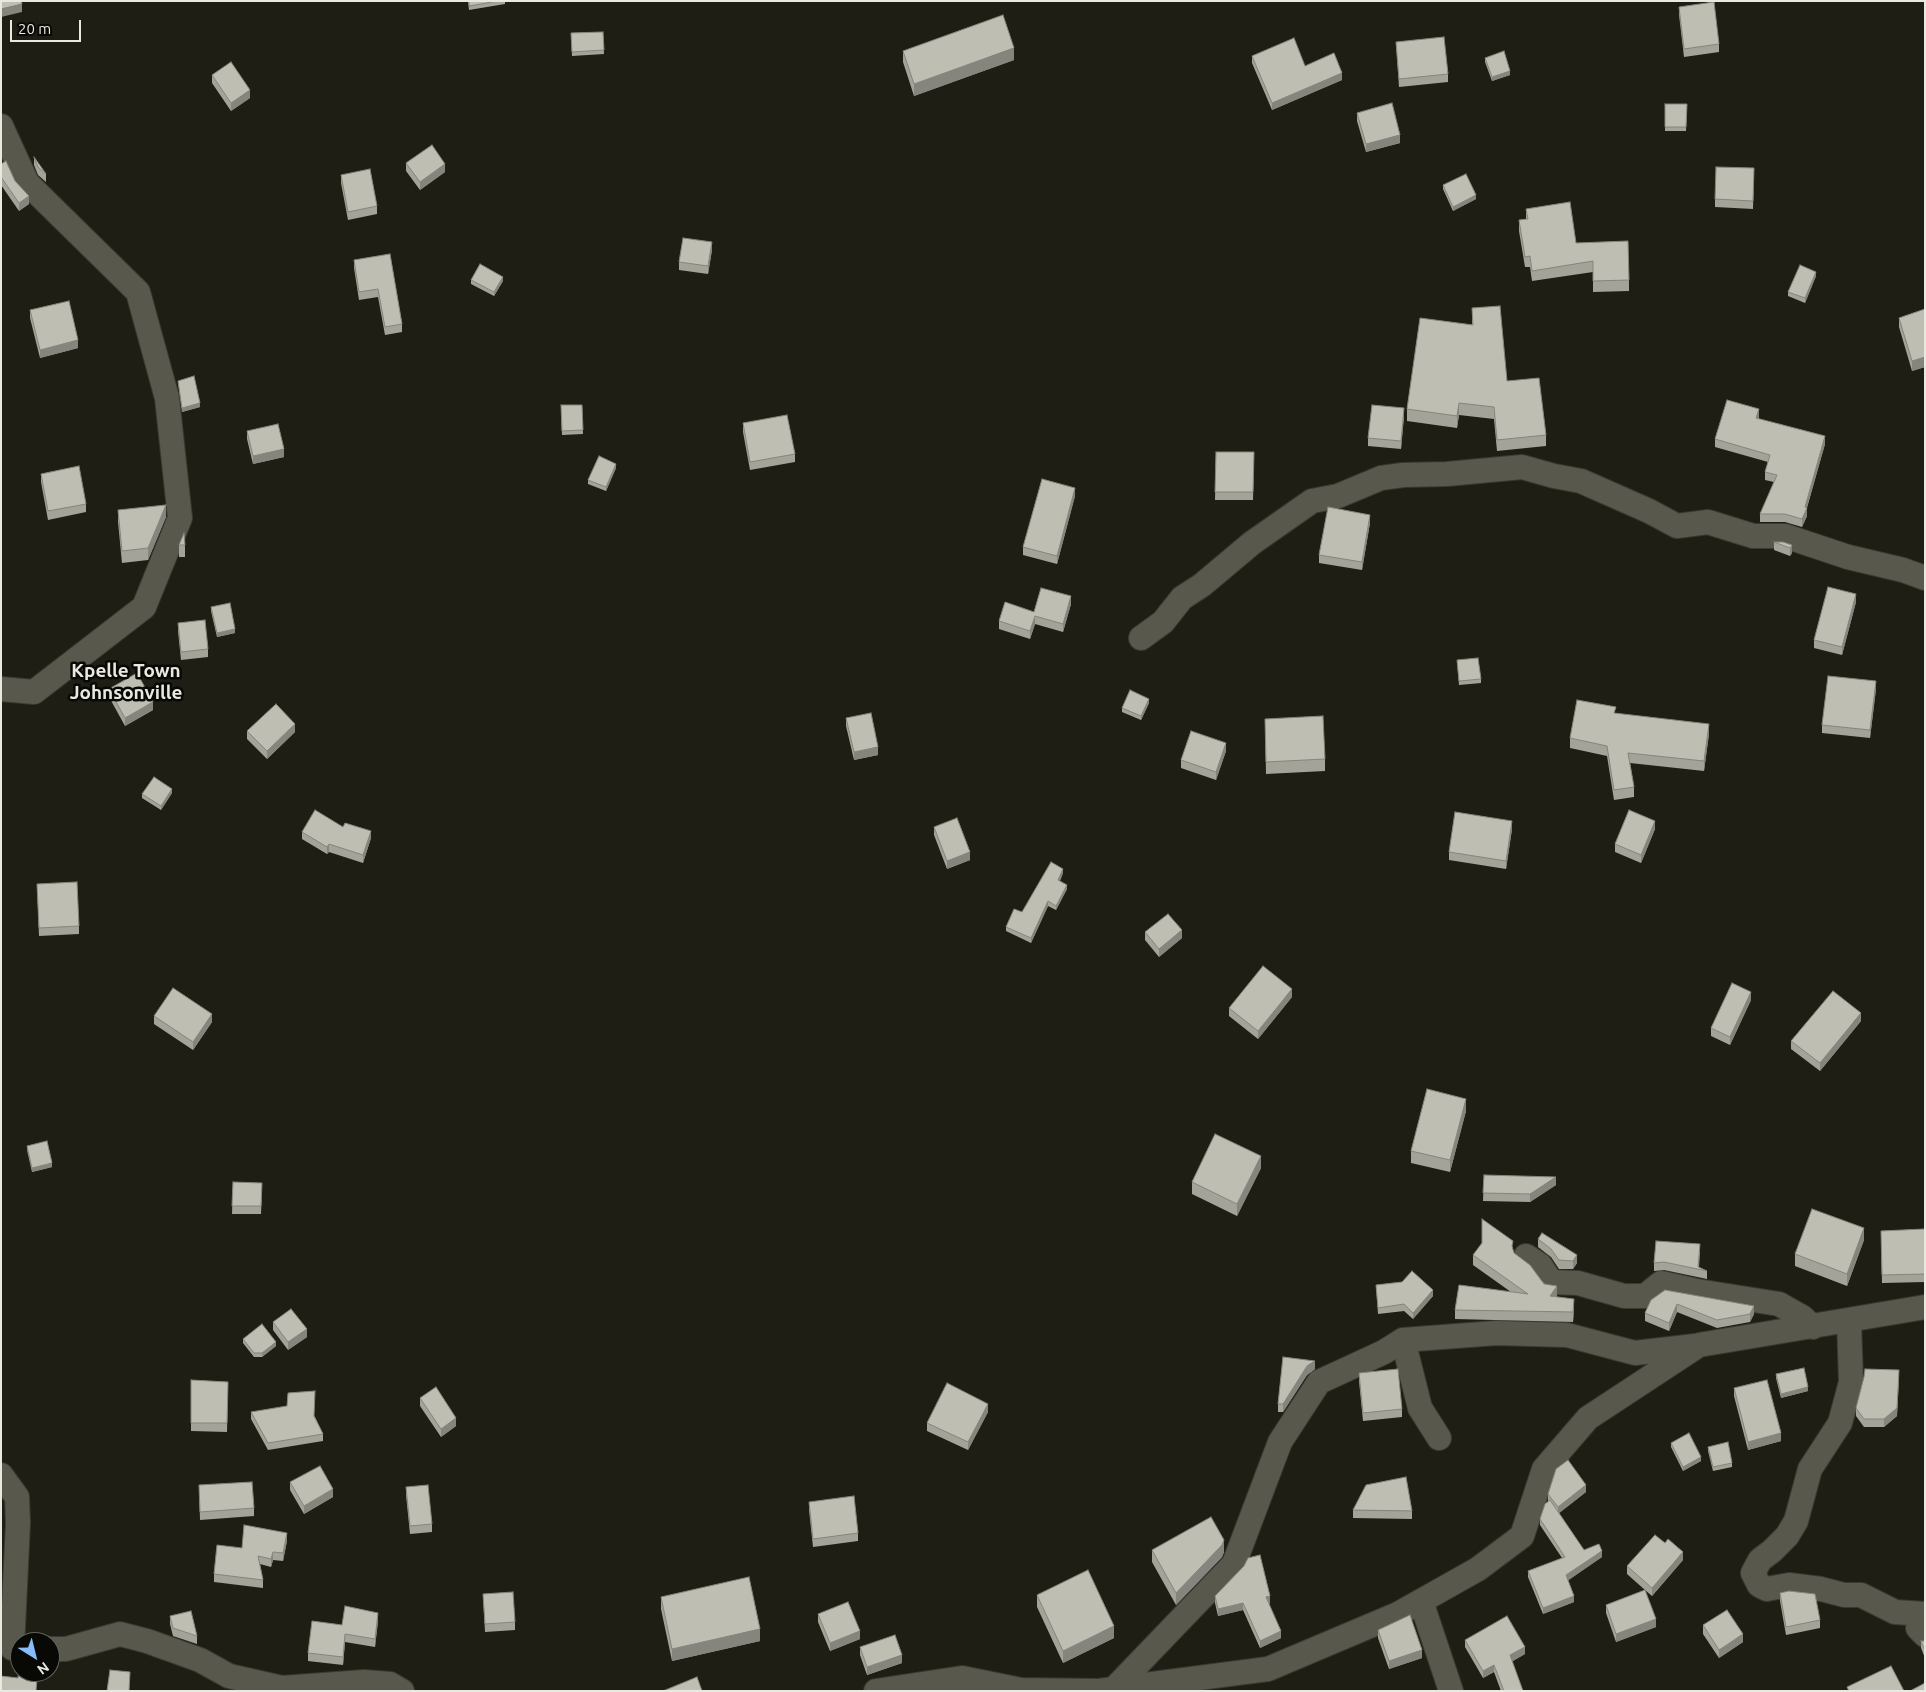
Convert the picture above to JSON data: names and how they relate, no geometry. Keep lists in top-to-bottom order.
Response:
{
  "districts": ["Kpelle Town Johnsonville"],
  "scale_bar": "20 m",
  "north": "bottom right"
}
